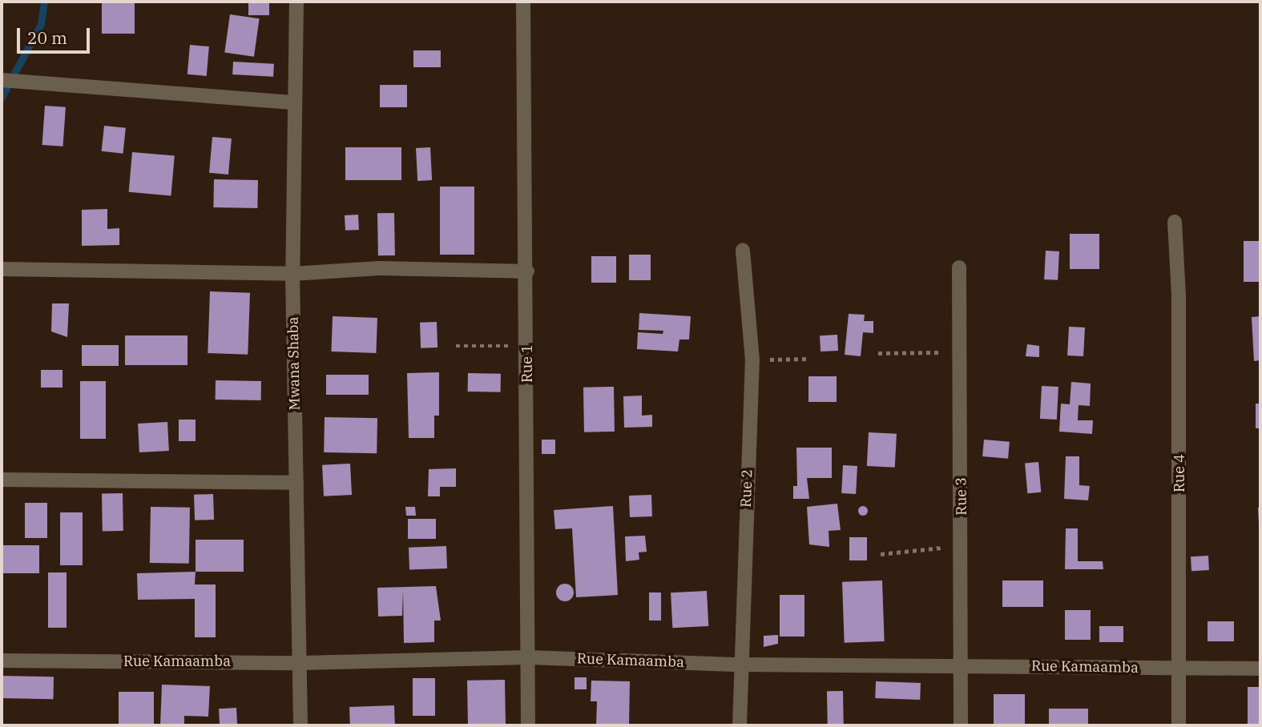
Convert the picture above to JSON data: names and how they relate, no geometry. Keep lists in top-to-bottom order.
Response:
{
  "streets": {
    "street": [
      "Mwana Shaba",
      "Rue 1",
      "Rue 4",
      "Rue 2",
      "Rue 3",
      "Rue Kamaamba"
    ]
  },
  "crossings": [
    ["Mwana Shaba", "Rue Kamaamba"],
    ["Rue 1", "Rue Kamaamba"],
    ["Rue 4", "Rue Kamaamba"],
    ["Rue 2", "Rue Kamaamba"],
    ["Rue 3", "Rue Kamaamba"]
  ],
  "scale_bar": "20 m"
}
